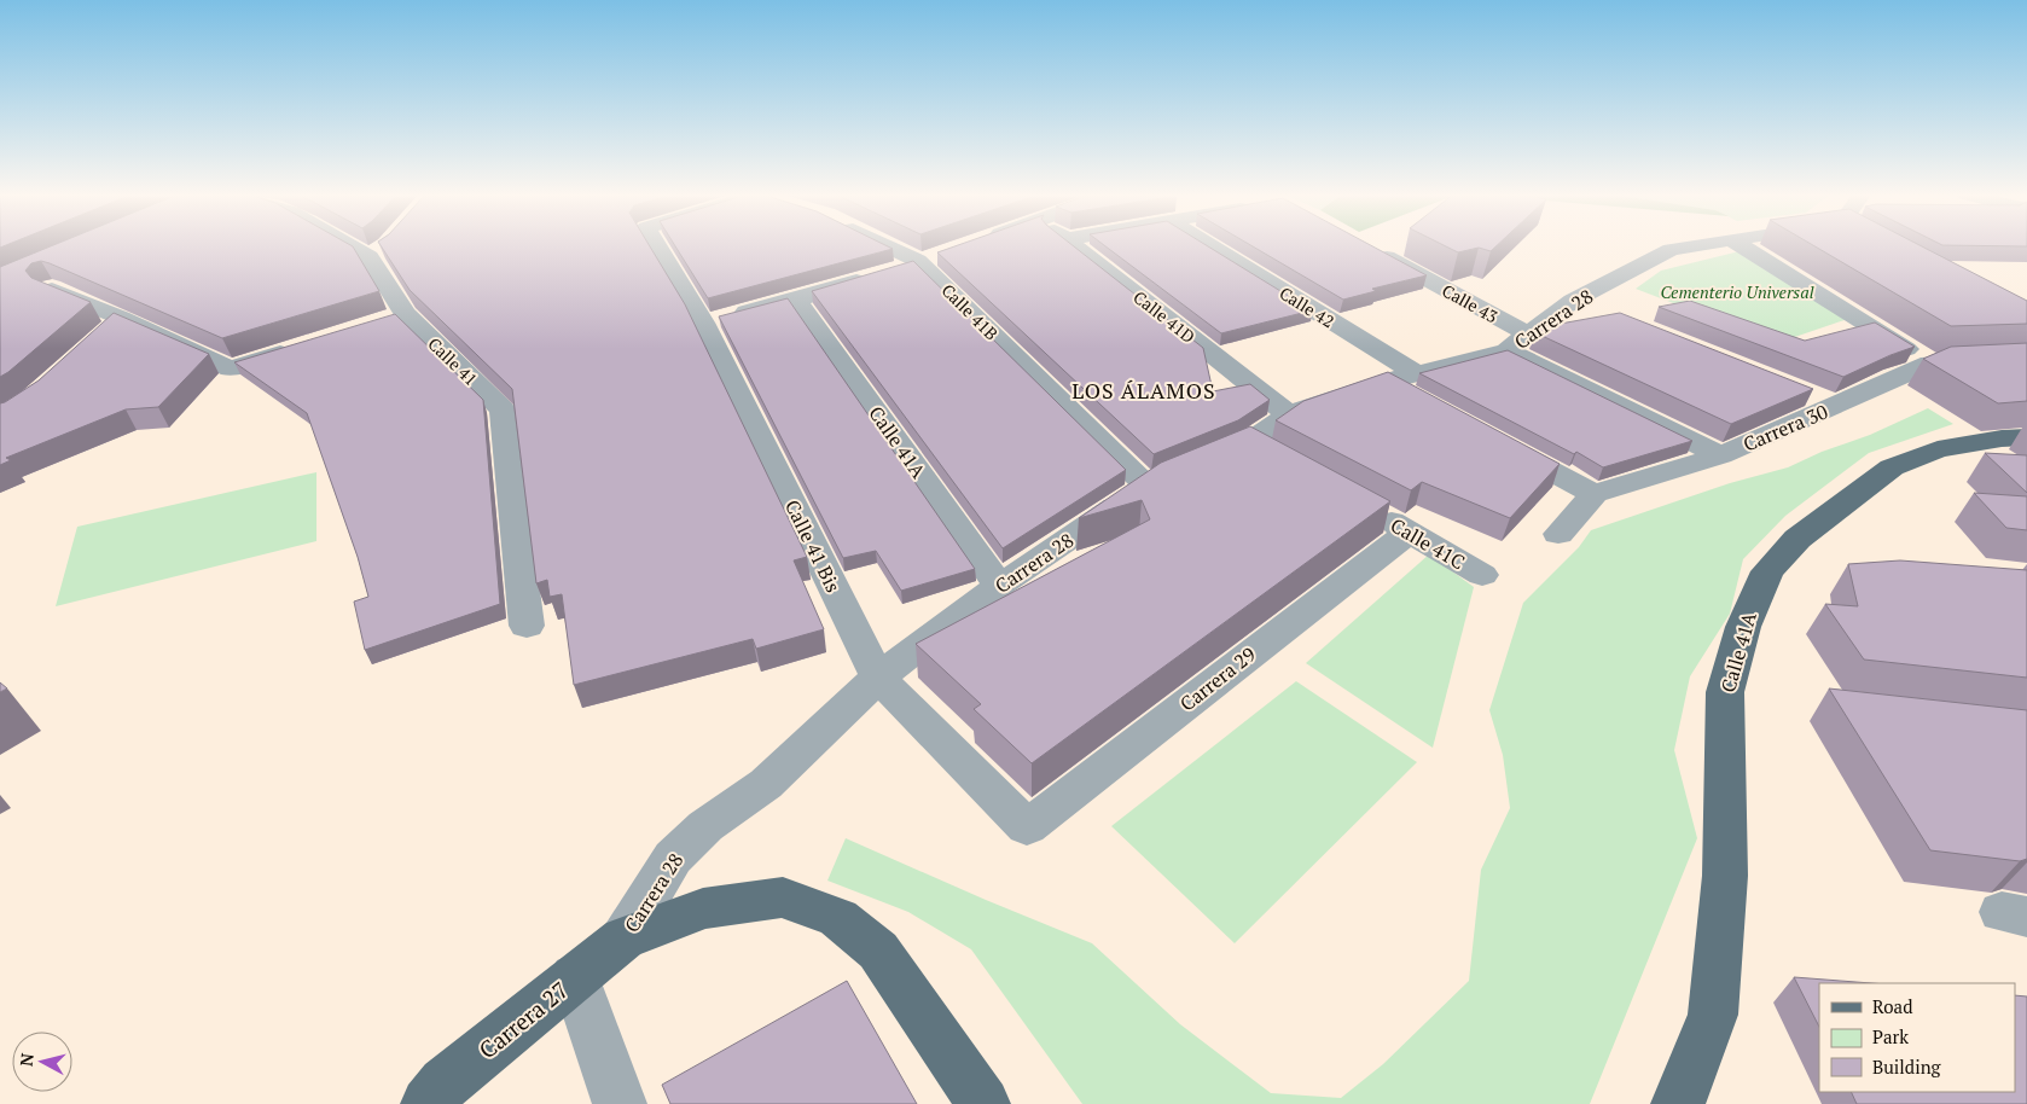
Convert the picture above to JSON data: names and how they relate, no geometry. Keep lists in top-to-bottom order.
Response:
{
  "streets": {
    "main road": ["Calle 41A", "Carrera 27"],
    "street": [
      "Calle 43",
      "Calle 42",
      "Calle 41B",
      "Calle 41D",
      "Carrera 28",
      "Calle 41",
      "Carrera 30",
      "Calle 41C",
      "Calle 41 Bis",
      "Carrera 29"
    ]
  },
  "crossings": [
    ["Calle 43", "Carrera 28"],
    ["Calle 43", "Carrera 30"],
    ["Calle 42", "Carrera 28"],
    ["Calle 41B", "Carrera 28"],
    ["Calle 41D", "Carrera 28"],
    ["Carrera 28", "Calle 41A"],
    ["Carrera 28", "Calle 41 Bis"],
    ["Carrera 28", "Carrera 27"],
    ["Calle 41C", "Carrera 29"],
    ["Calle 41 Bis", "Carrera 29"]
  ],
  "districts": ["LOS ÁLAMOS"],
  "parks": ["Cementerio Universal"],
  "legend": ["Road", "Park", "Building"],
  "north": "left"
}
